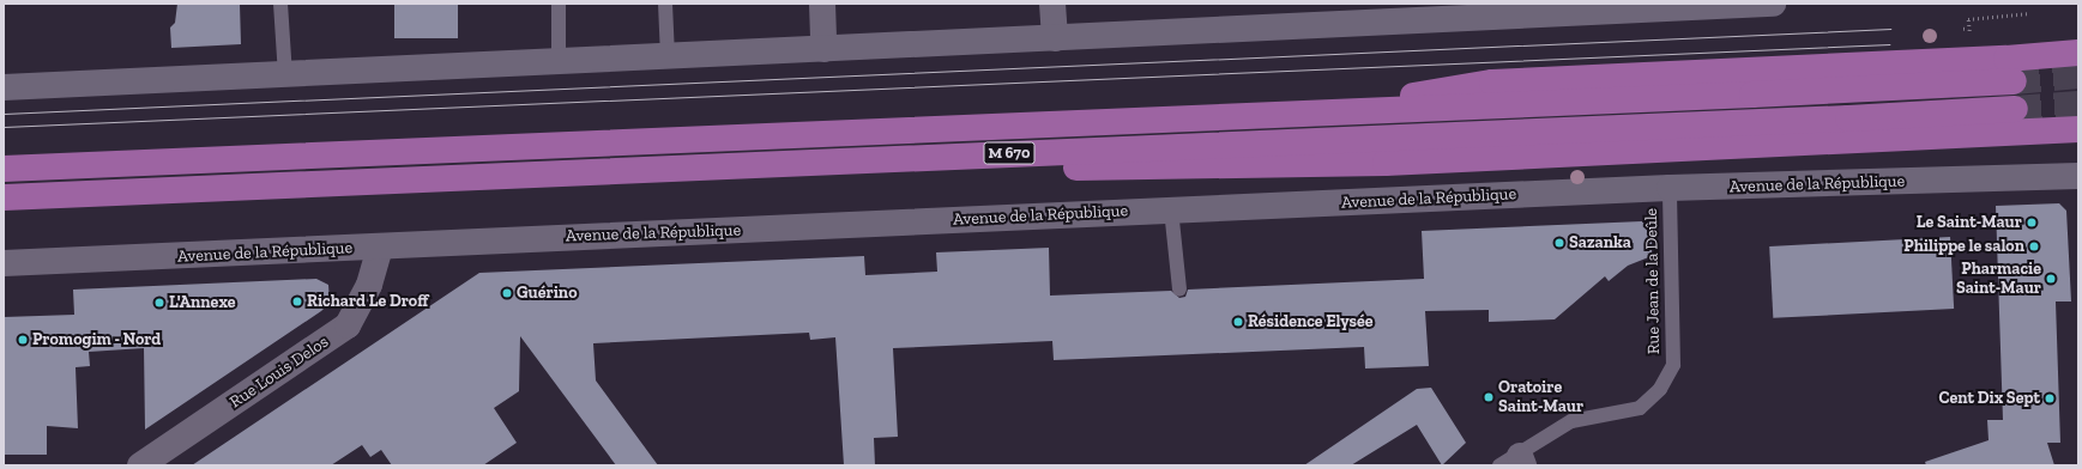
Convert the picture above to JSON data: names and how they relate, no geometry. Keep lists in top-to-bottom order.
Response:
{
  "streets": {
    "main road": ["M 670"],
    "street": ["Avenue de la République", "Rue Louis Delos"],
    "lane": ["Rue Jean de la Deûle"]
  },
  "crossings": [
    ["Avenue de la République", "Rue Jean de la Deûle"],
    ["Avenue de la République", "Rue Louis Delos"]
  ],
  "places": [
    "Le Saint-Maur",
    "Sazanka",
    "Philippe le salon",
    "Pharmacie Saint-Maur",
    "Guérino",
    "Richard Le Droff",
    "L'Annexe",
    "Résidence Elysée",
    "Promogim - Nord",
    "Oratoire Saint-Maur",
    "Cent Dix Sept"
  ]
}
